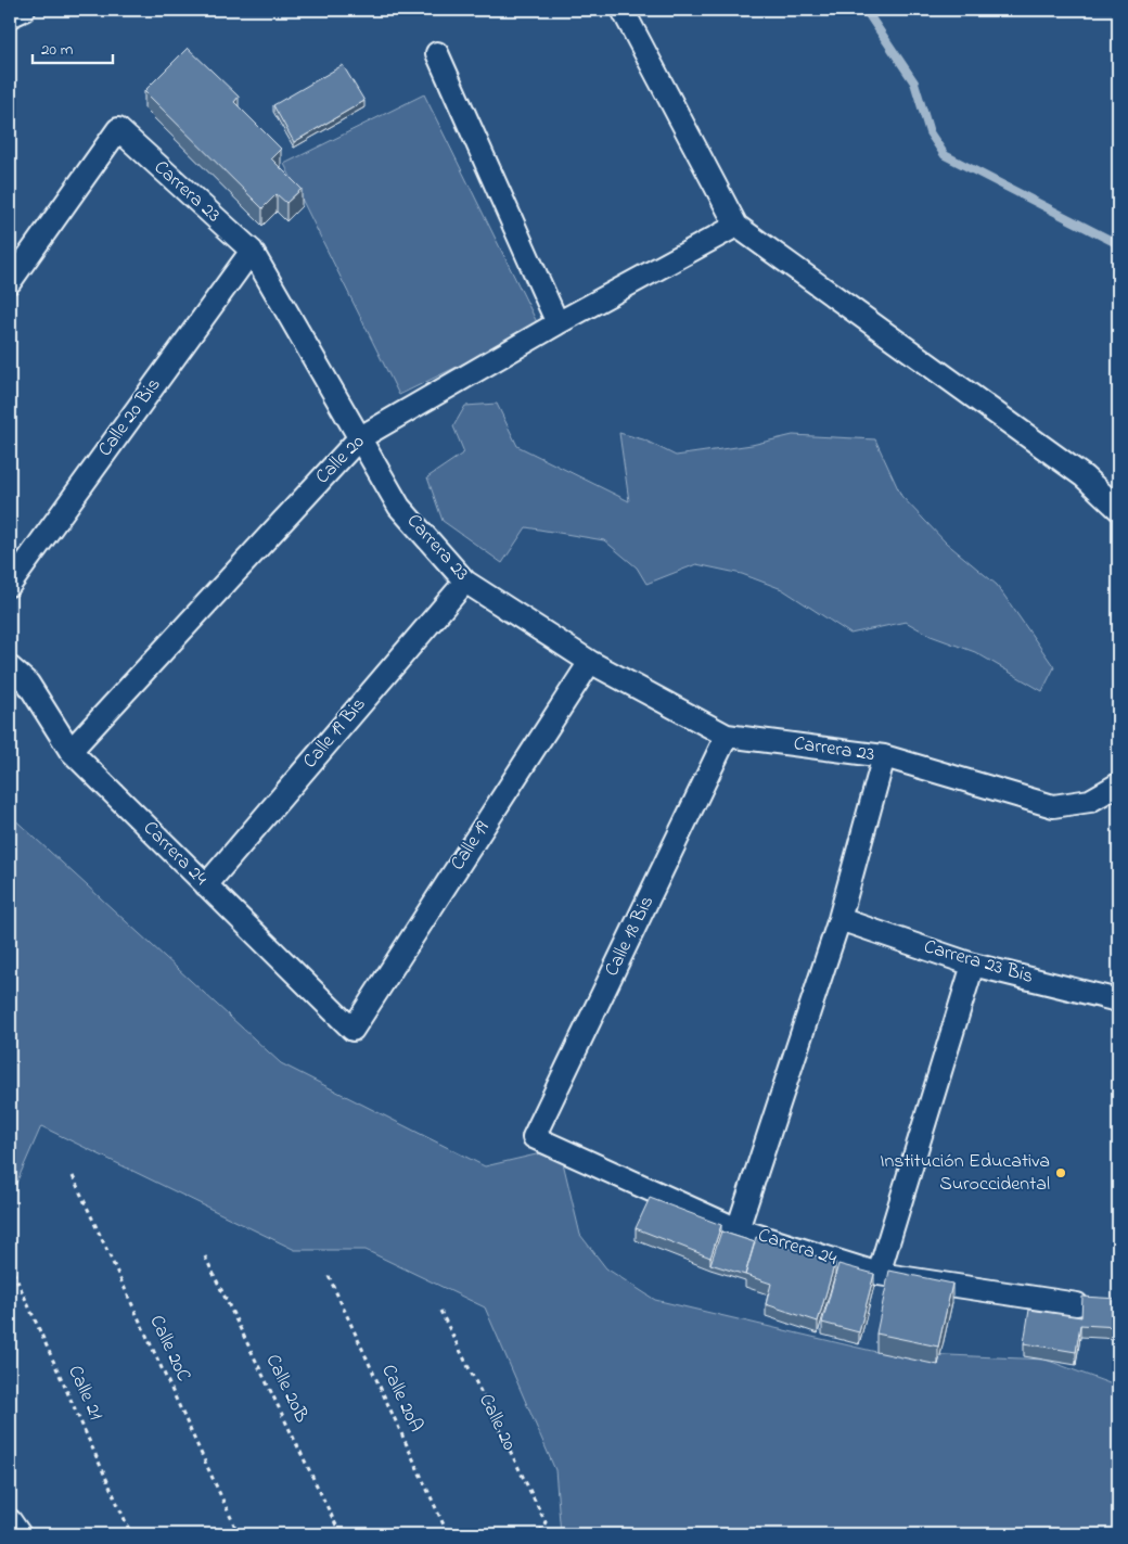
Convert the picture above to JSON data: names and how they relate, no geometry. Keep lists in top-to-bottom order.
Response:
{
  "streets": {
    "street": [
      "Carrera 23",
      "Calle 20 Bis",
      "Calle 20",
      "Calle 19 Bis",
      "Calle 19",
      "Carrera 24",
      "Calle 18 Bis",
      "Carrera 23 Bis"
    ],
    "path": [
      "Calle 20C",
      "Calle 20B",
      "Calle 21",
      "Calle 20A"
    ]
  },
  "crossings": [
    ["Carrera 23", "Calle 20 Bis"],
    ["Carrera 23", "Calle 20"],
    ["Carrera 23", "Calle 19 Bis"],
    ["Carrera 23", "Calle 19"],
    ["Carrera 23", "Calle 18 Bis"],
    ["Calle 20", "Carrera 24"],
    ["Calle 19 Bis", "Carrera 24"],
    ["Calle 19", "Carrera 24"],
    ["Carrera 24", "Calle 18 Bis"]
  ],
  "places": ["Institución Educativa Suroccidental"],
  "scale_bar": "20 m"
}
